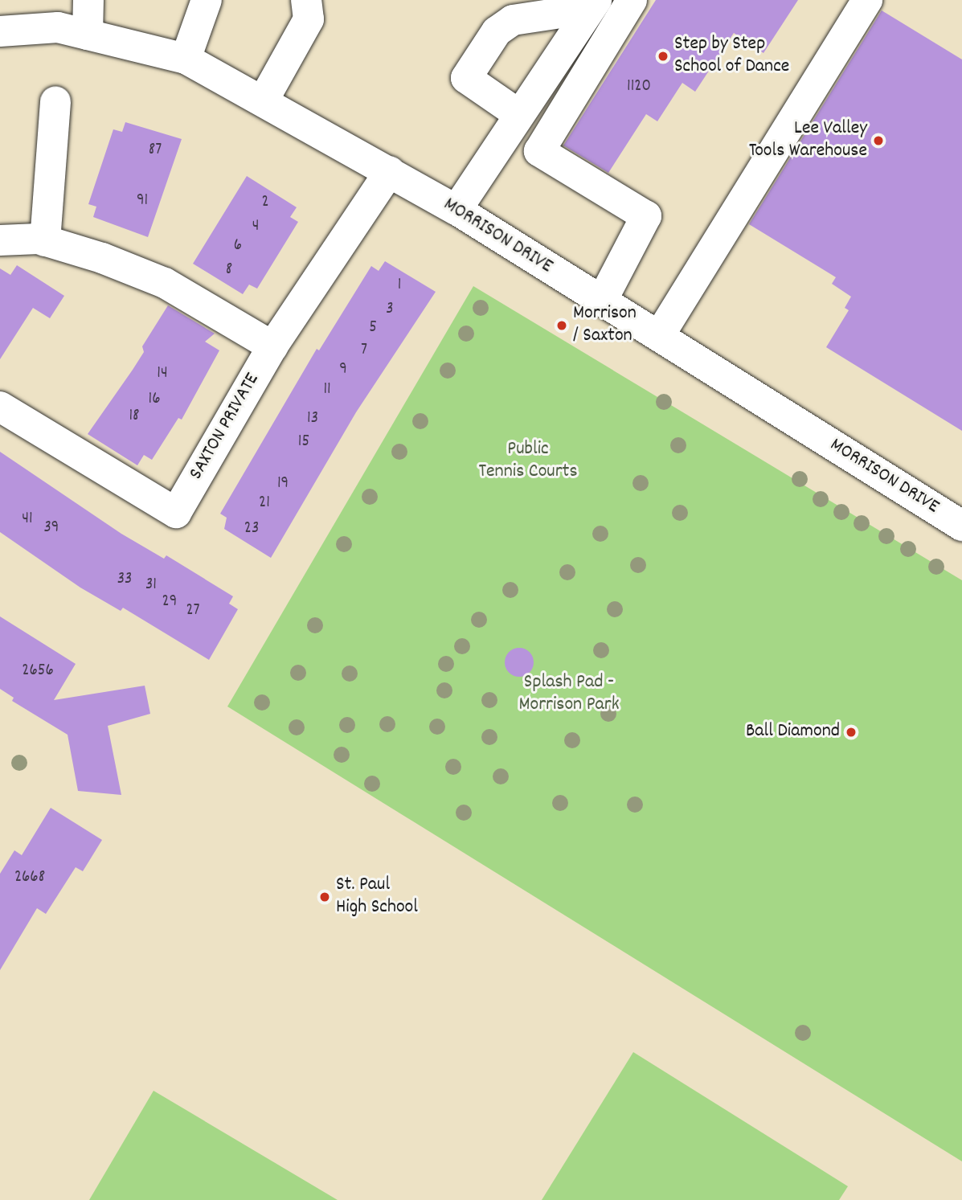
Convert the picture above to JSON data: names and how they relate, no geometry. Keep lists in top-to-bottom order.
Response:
{
  "streets": {
    "street": ["MORRISON DRIVE", "SAXTON PRIVATE"]
  },
  "crossings": [
    ["MORRISON DRIVE", "SAXTON PRIVATE"]
  ],
  "parks": ["Public Tennis Courts", "Splash Pad - Morrison Park"],
  "places": [
    "Step by Step School of Dance",
    "Lee Valley Tools Warehouse",
    "Morrison / Saxton",
    "Ball Diamond",
    "St. Paul High School"
  ],
  "house_numbers": [
    "1120",
    "87",
    "91",
    "2",
    "4",
    "6",
    "8",
    "1",
    "3",
    "5",
    "7",
    "9",
    "14",
    "11",
    "16",
    "18",
    "13",
    "15",
    "19",
    "21",
    "41",
    "39",
    "23",
    "33",
    "31",
    "29",
    "27",
    "2656",
    "2668"
  ]
}
